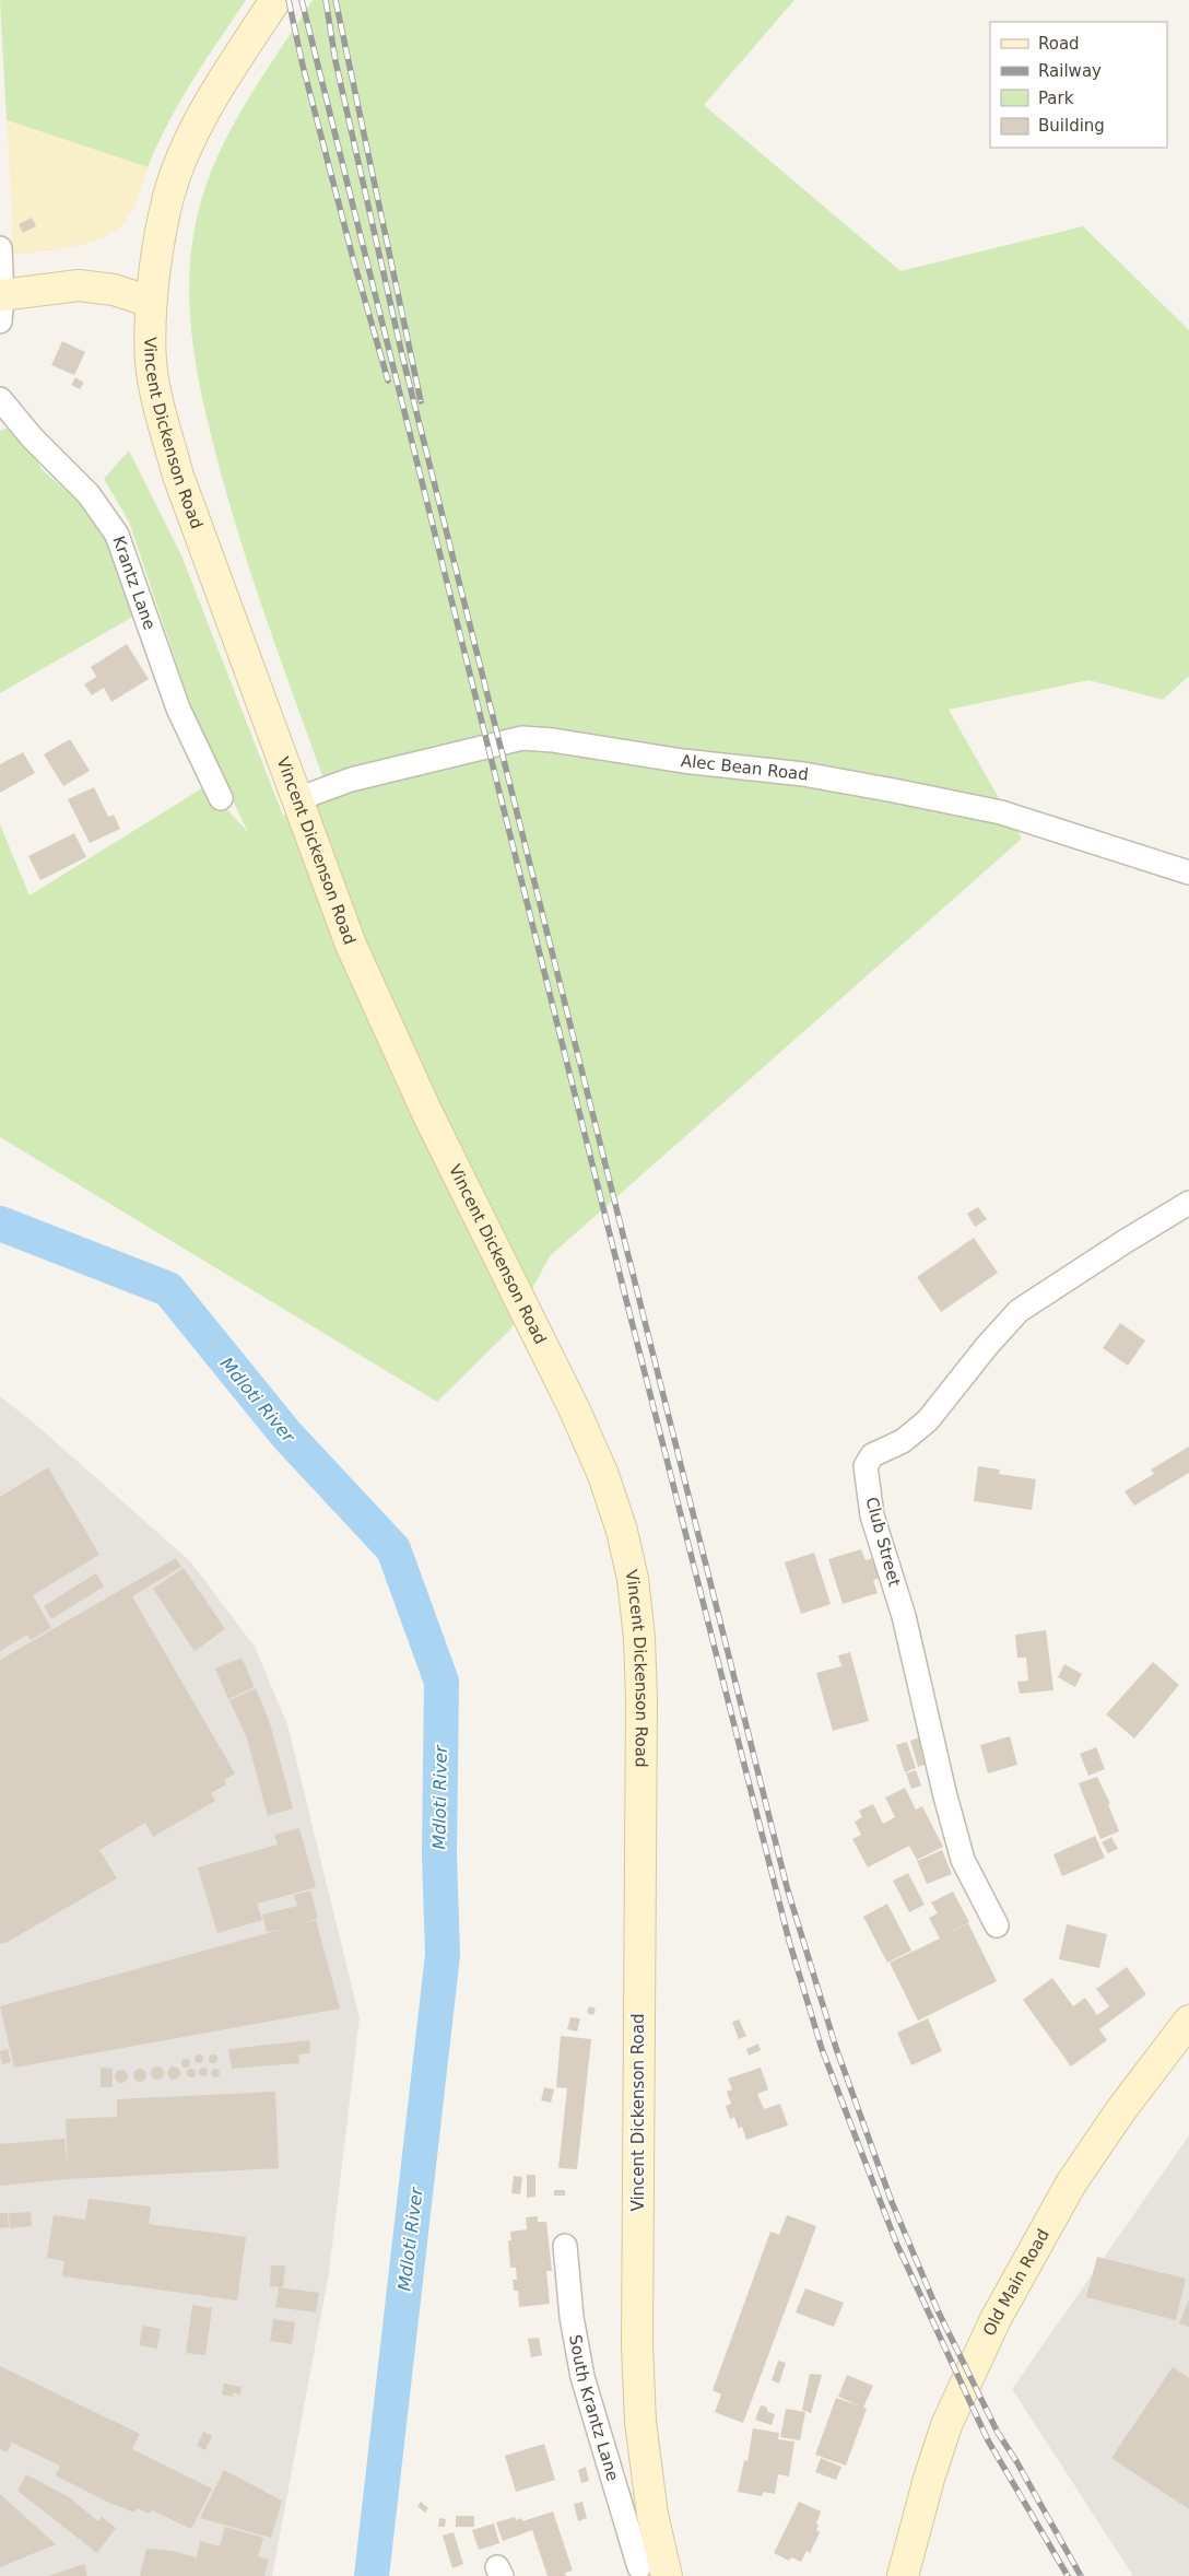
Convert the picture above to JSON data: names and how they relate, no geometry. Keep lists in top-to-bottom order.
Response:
{
  "streets": {
    "main road": ["Vincent Dickenson Road", "Old Main Road"],
    "street": [
      "Krantz Lane",
      "Alec Bean Road",
      "Club Street",
      "South Krantz Lane"
    ]
  },
  "crossings": [
    ["Vincent Dickenson Road", "Alec Bean Road"],
    ["Vincent Dickenson Road", "South Krantz Lane"]
  ],
  "water": ["Mdloti River"],
  "legend": [
    "Road",
    "Railway",
    "Park",
    "Building"
  ]
}
